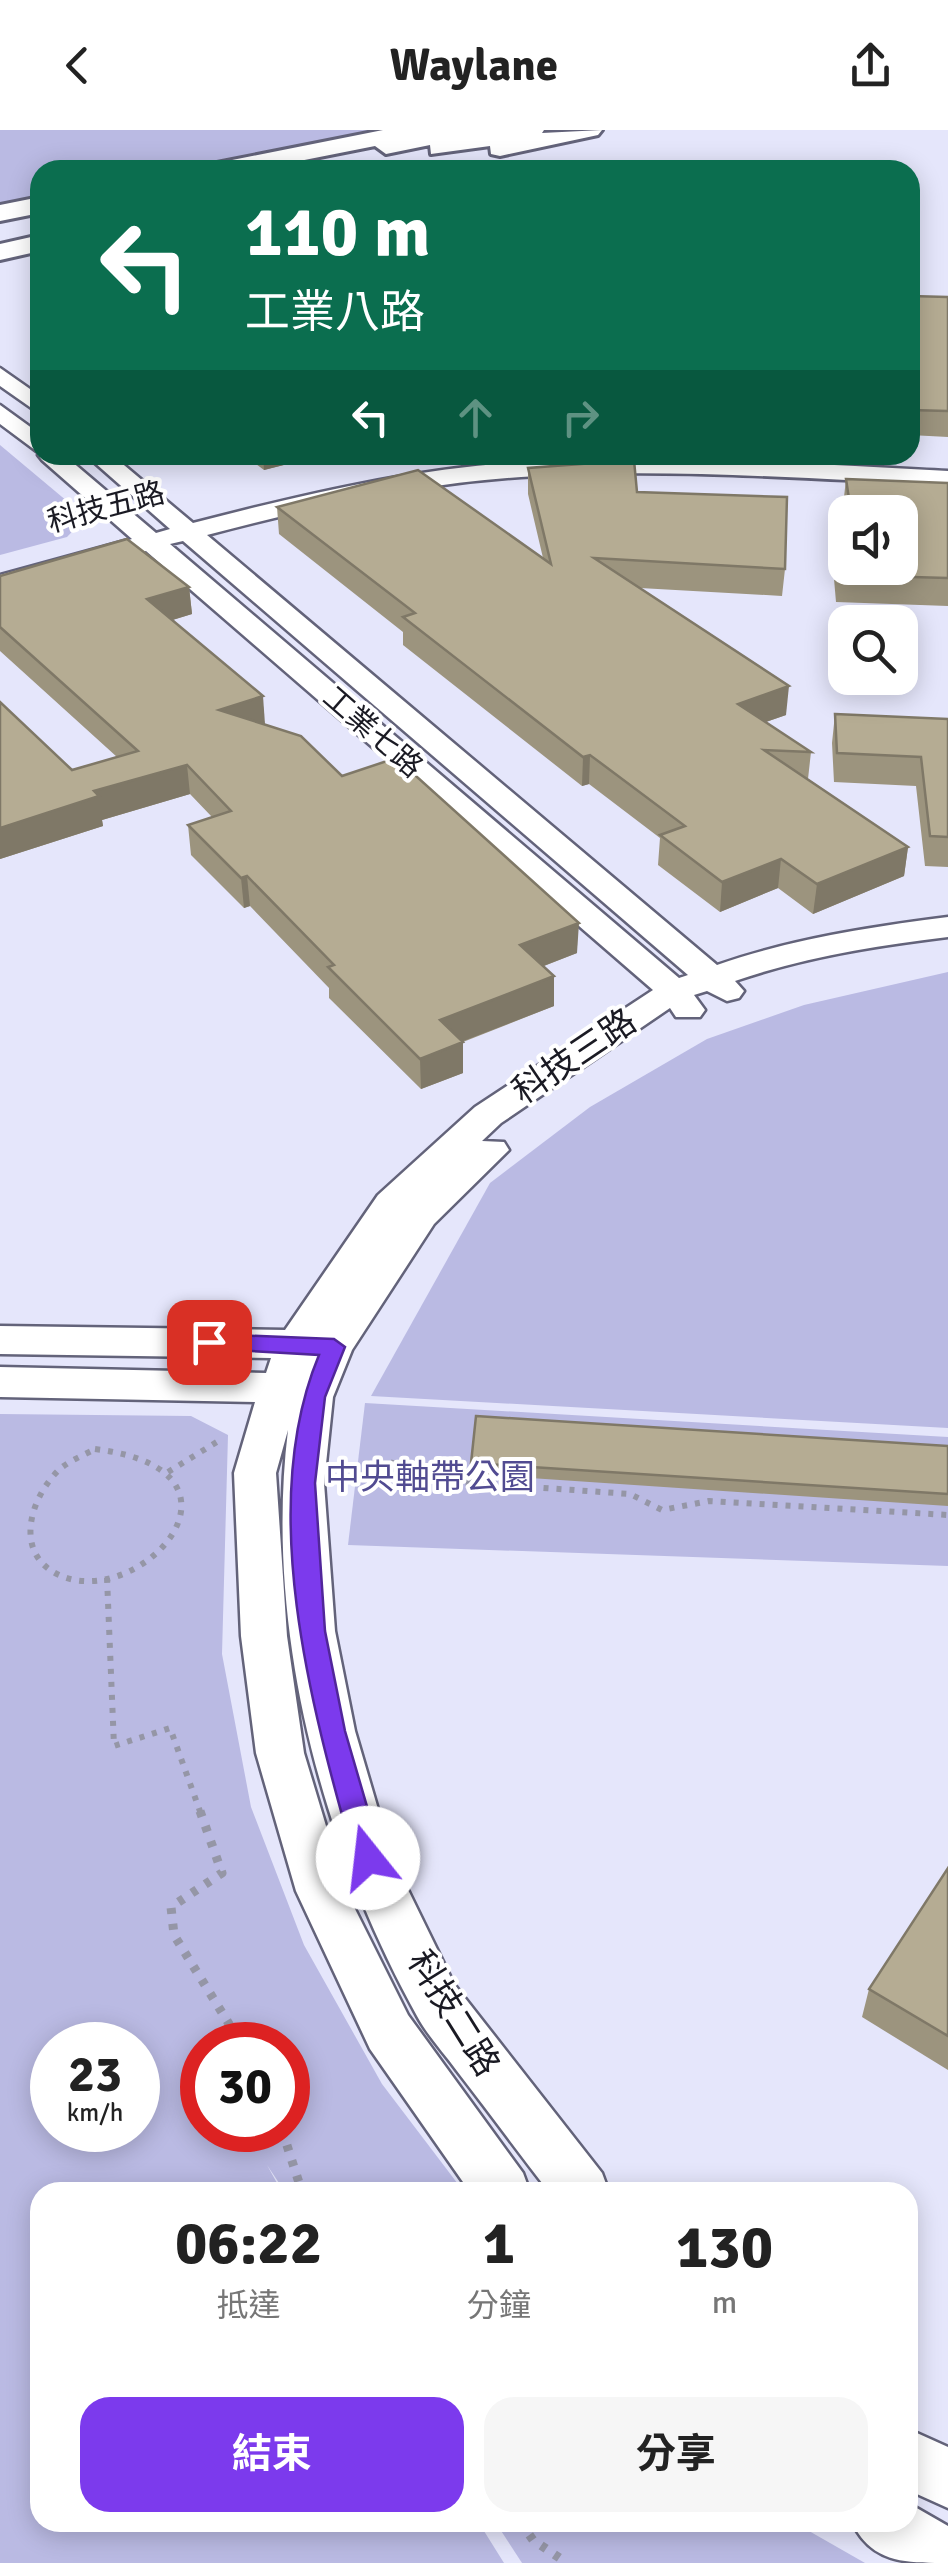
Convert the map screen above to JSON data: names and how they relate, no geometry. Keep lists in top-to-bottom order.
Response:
{
  "streets": {
    "street": [
      "科技五路",
      "工業七路",
      "科技三路",
      "科技二路"
    ]
  },
  "crossings": [
    ["科技五路", "工業七路"],
    ["工業七路", "科技三路"],
    ["科技三路", "科技二路"]
  ],
  "parks": ["中央軸帶公園"],
  "page": {
    "header": "Waylane",
    "turn": ["110 m", "工業八路"],
    "speed": "23 km/h",
    "limit": "30",
    "eta": [
      "06:22",
      "抵達",
      "1",
      "分鐘",
      "130",
      "m"
    ],
    "buttons": ["結束", "分享"]
  }
}
